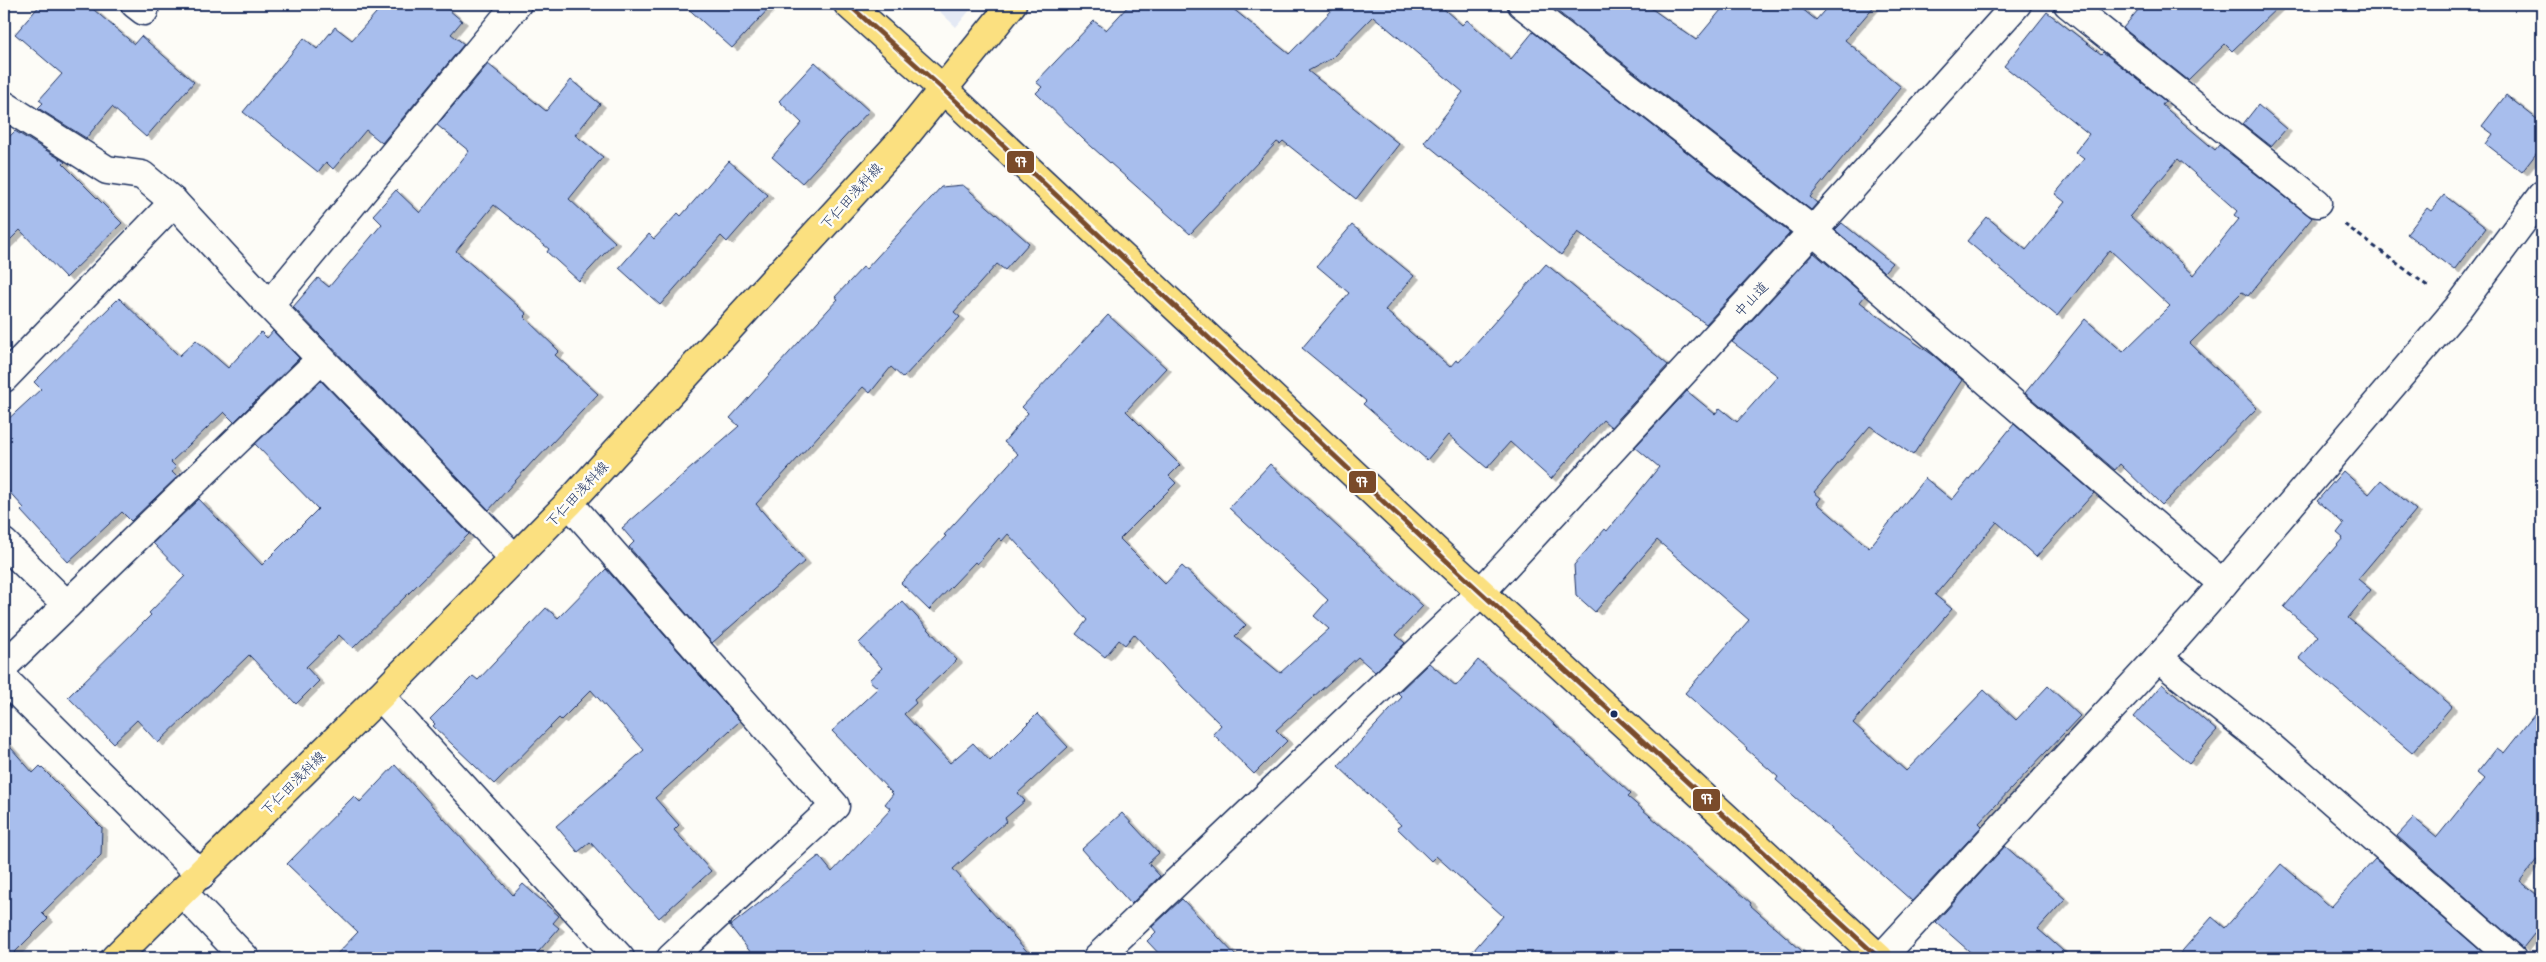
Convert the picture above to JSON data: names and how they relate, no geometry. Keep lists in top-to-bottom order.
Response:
{
  "streets": {
    "main road": ["下仁田浅科線"],
    "street": ["中山道"]
  },
  "lines": ["transit line 97"]
}
